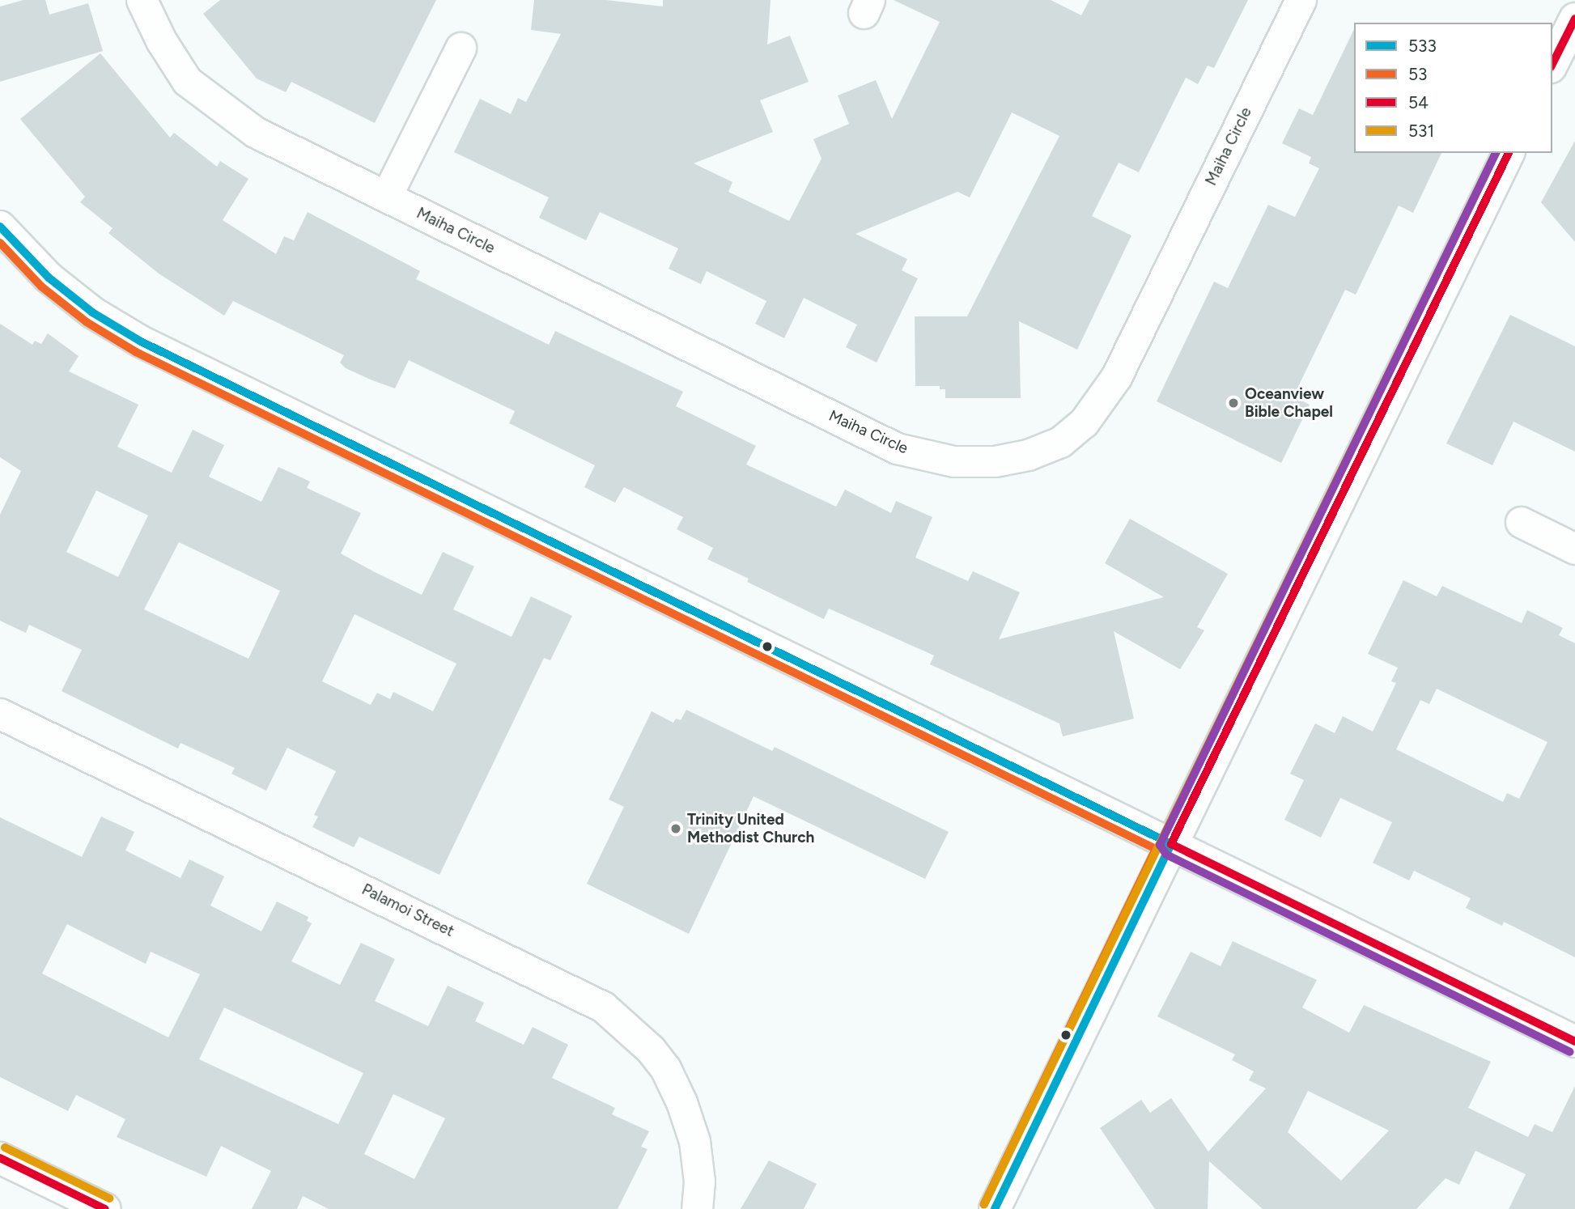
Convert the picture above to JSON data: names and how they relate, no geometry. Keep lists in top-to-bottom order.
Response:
{
  "streets": {
    "street": ["Maiha Circle", "Palamoi Street"]
  },
  "places": ["Oceanview Bible Chapel", "Trinity United Methodist Church"],
  "lines": [
    "transit line 54",
    "transit line 531",
    "transit line 533",
    "transit line 53"
  ],
  "legend": [
    "533",
    "53",
    "54",
    "531"
  ]
}
